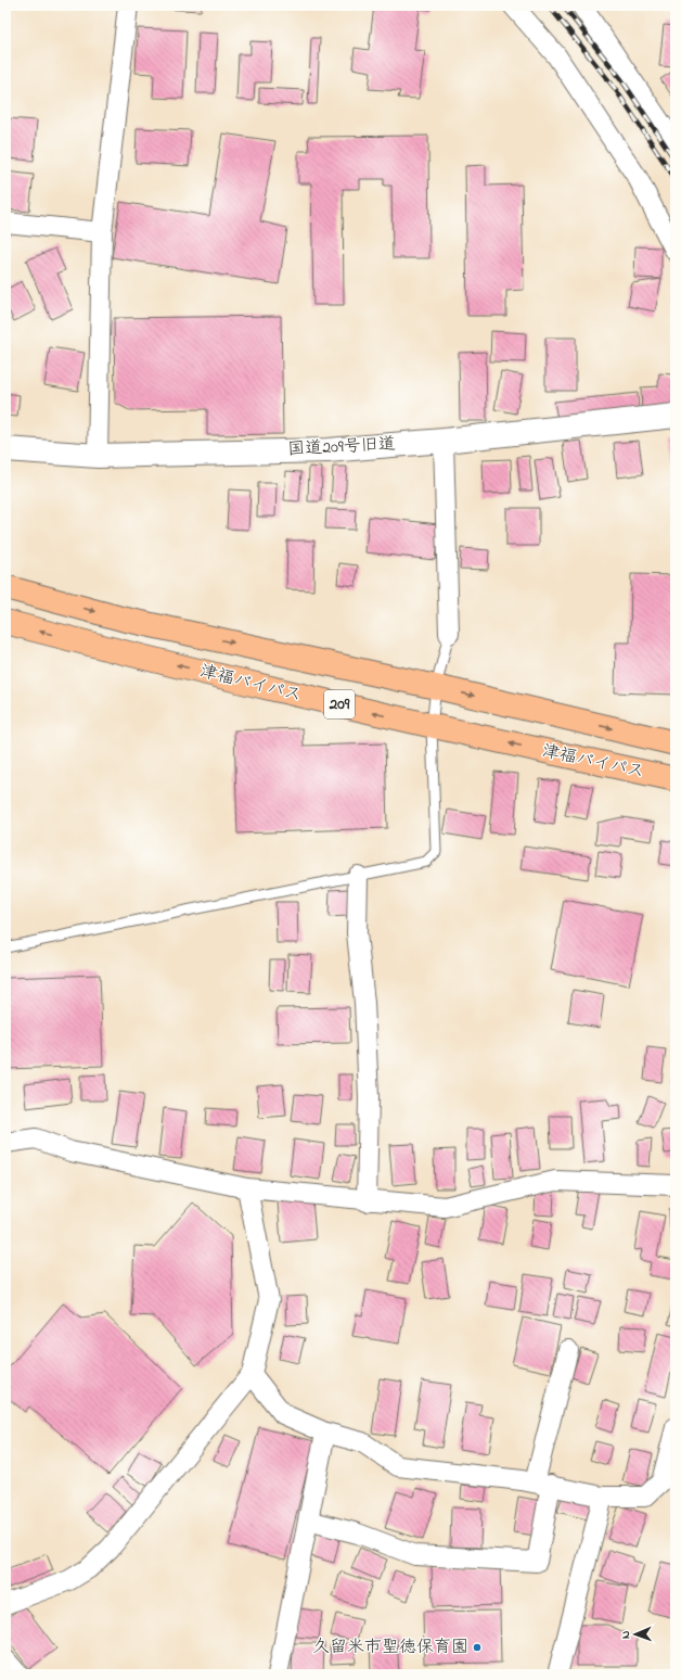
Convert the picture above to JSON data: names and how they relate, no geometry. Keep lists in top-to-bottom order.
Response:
{
  "streets": {
    "highway": ["津福バイパス", "209"],
    "street": ["国道209号旧道"]
  },
  "places": ["久留米市聖徳保育園"],
  "north": "left"
}
